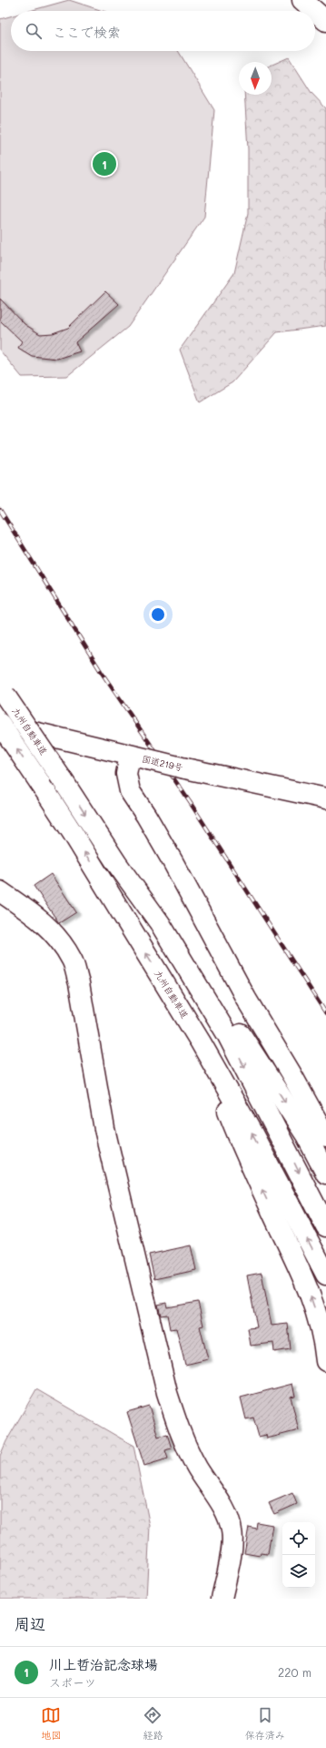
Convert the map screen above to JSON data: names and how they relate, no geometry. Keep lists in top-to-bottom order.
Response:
{
  "streets": {
    "main road": ["九州自動車道", "国道219号"]
  },
  "crossings": [
    ["九州自動車道", "国道219号"]
  ],
  "north": "bottom",
  "page": {
    "search": "ここで検索",
    "pins": "1",
    "heading": "周辺",
    "list": [
      {
        "mark": "1",
        "name": "川上哲治記念球場",
        "note": "スポーツ",
        "value": "220 m"
      }
    ],
    "nav": ["地図", "経路", "保存済み"]
  }
}
